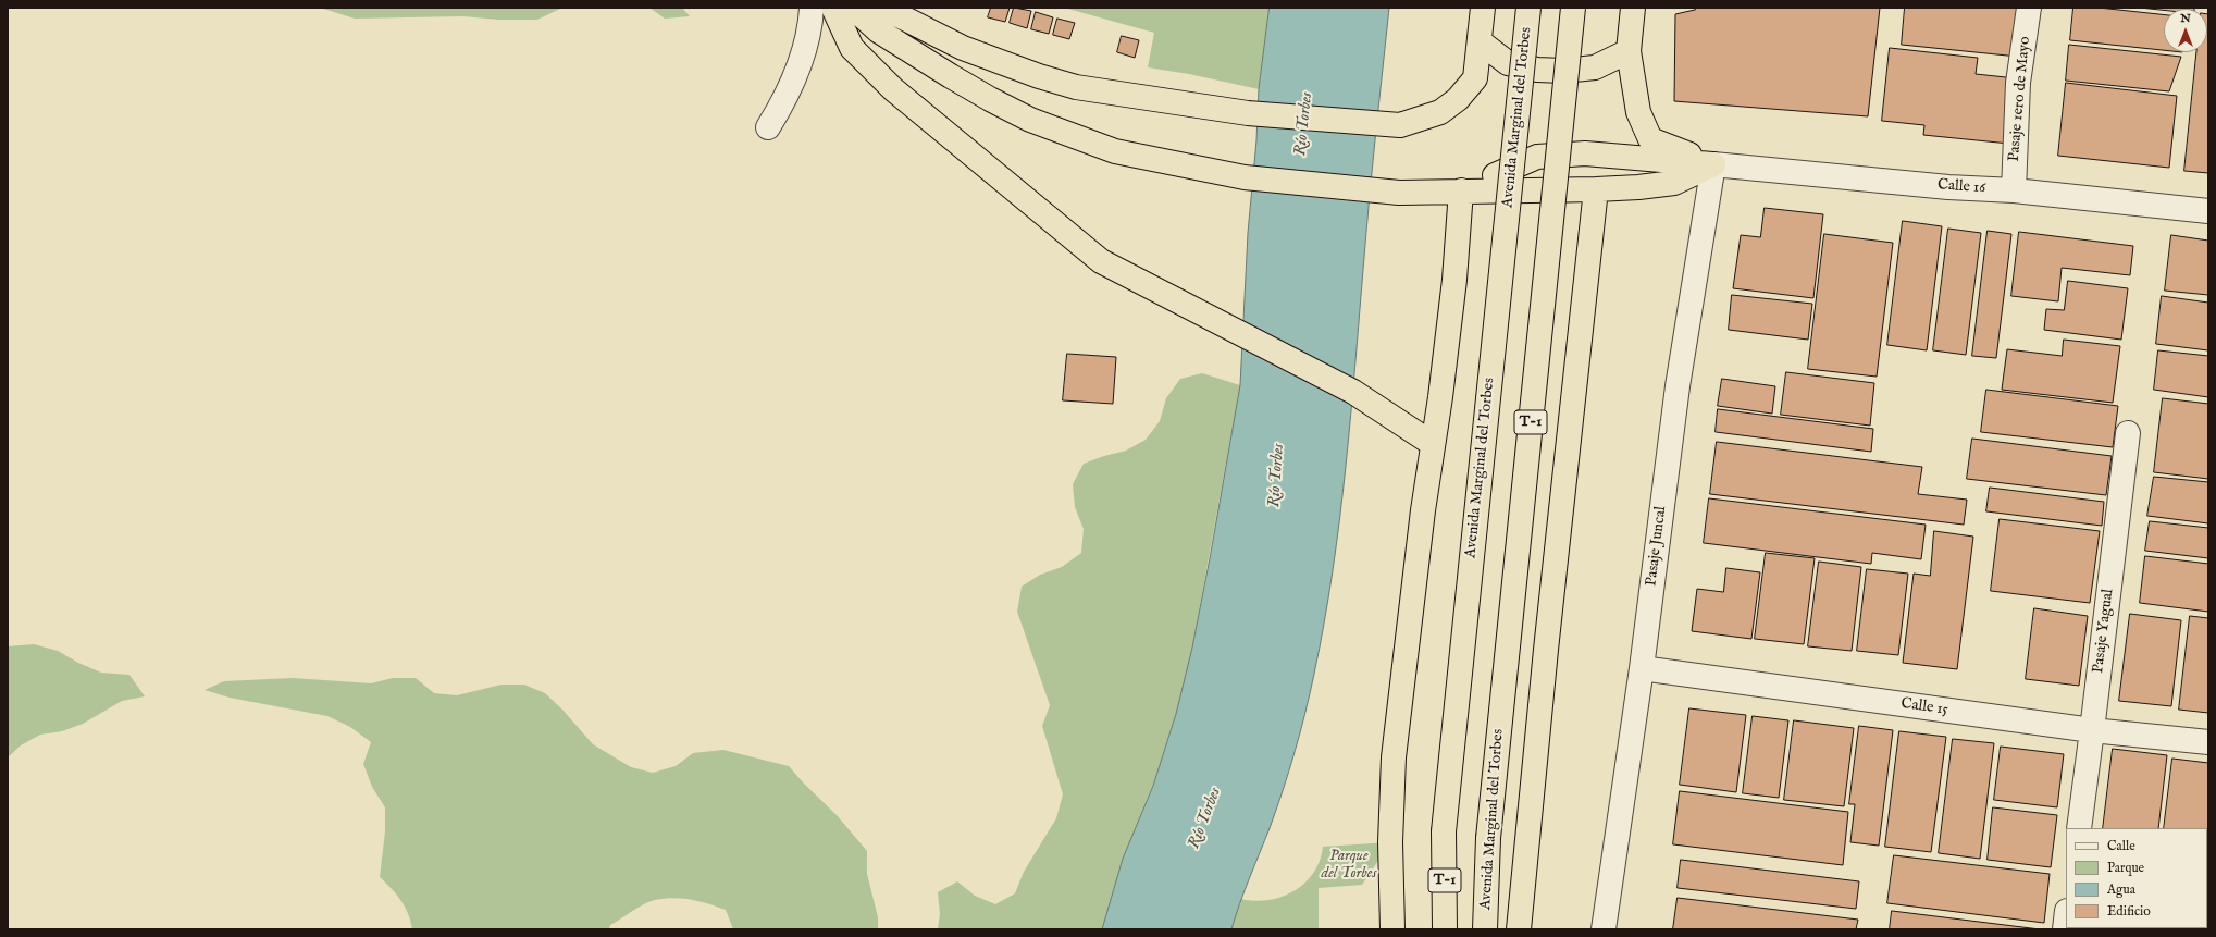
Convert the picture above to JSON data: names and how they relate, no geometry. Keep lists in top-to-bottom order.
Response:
{
  "streets": {
    "highway": ["Avenida Marginal del Torbes", "T-1"],
    "street": [
      "Pasaje 1ero de Mayo",
      "Calle 16",
      "Pasaje Juncal",
      "Pasaje Yagual",
      "Calle 15"
    ]
  },
  "crossings": [
    ["Pasaje 1ero de Mayo", "Calle 16"],
    ["Calle 16", "Pasaje Juncal"],
    ["Pasaje Juncal", "Calle 15"],
    ["Pasaje Yagual", "Calle 15"]
  ],
  "water": ["Río Torbes"],
  "parks": ["Parque del Torbes"],
  "legend": [
    "Calle",
    "Parque",
    "Agua",
    "Edificio"
  ],
  "north": "top"
}
